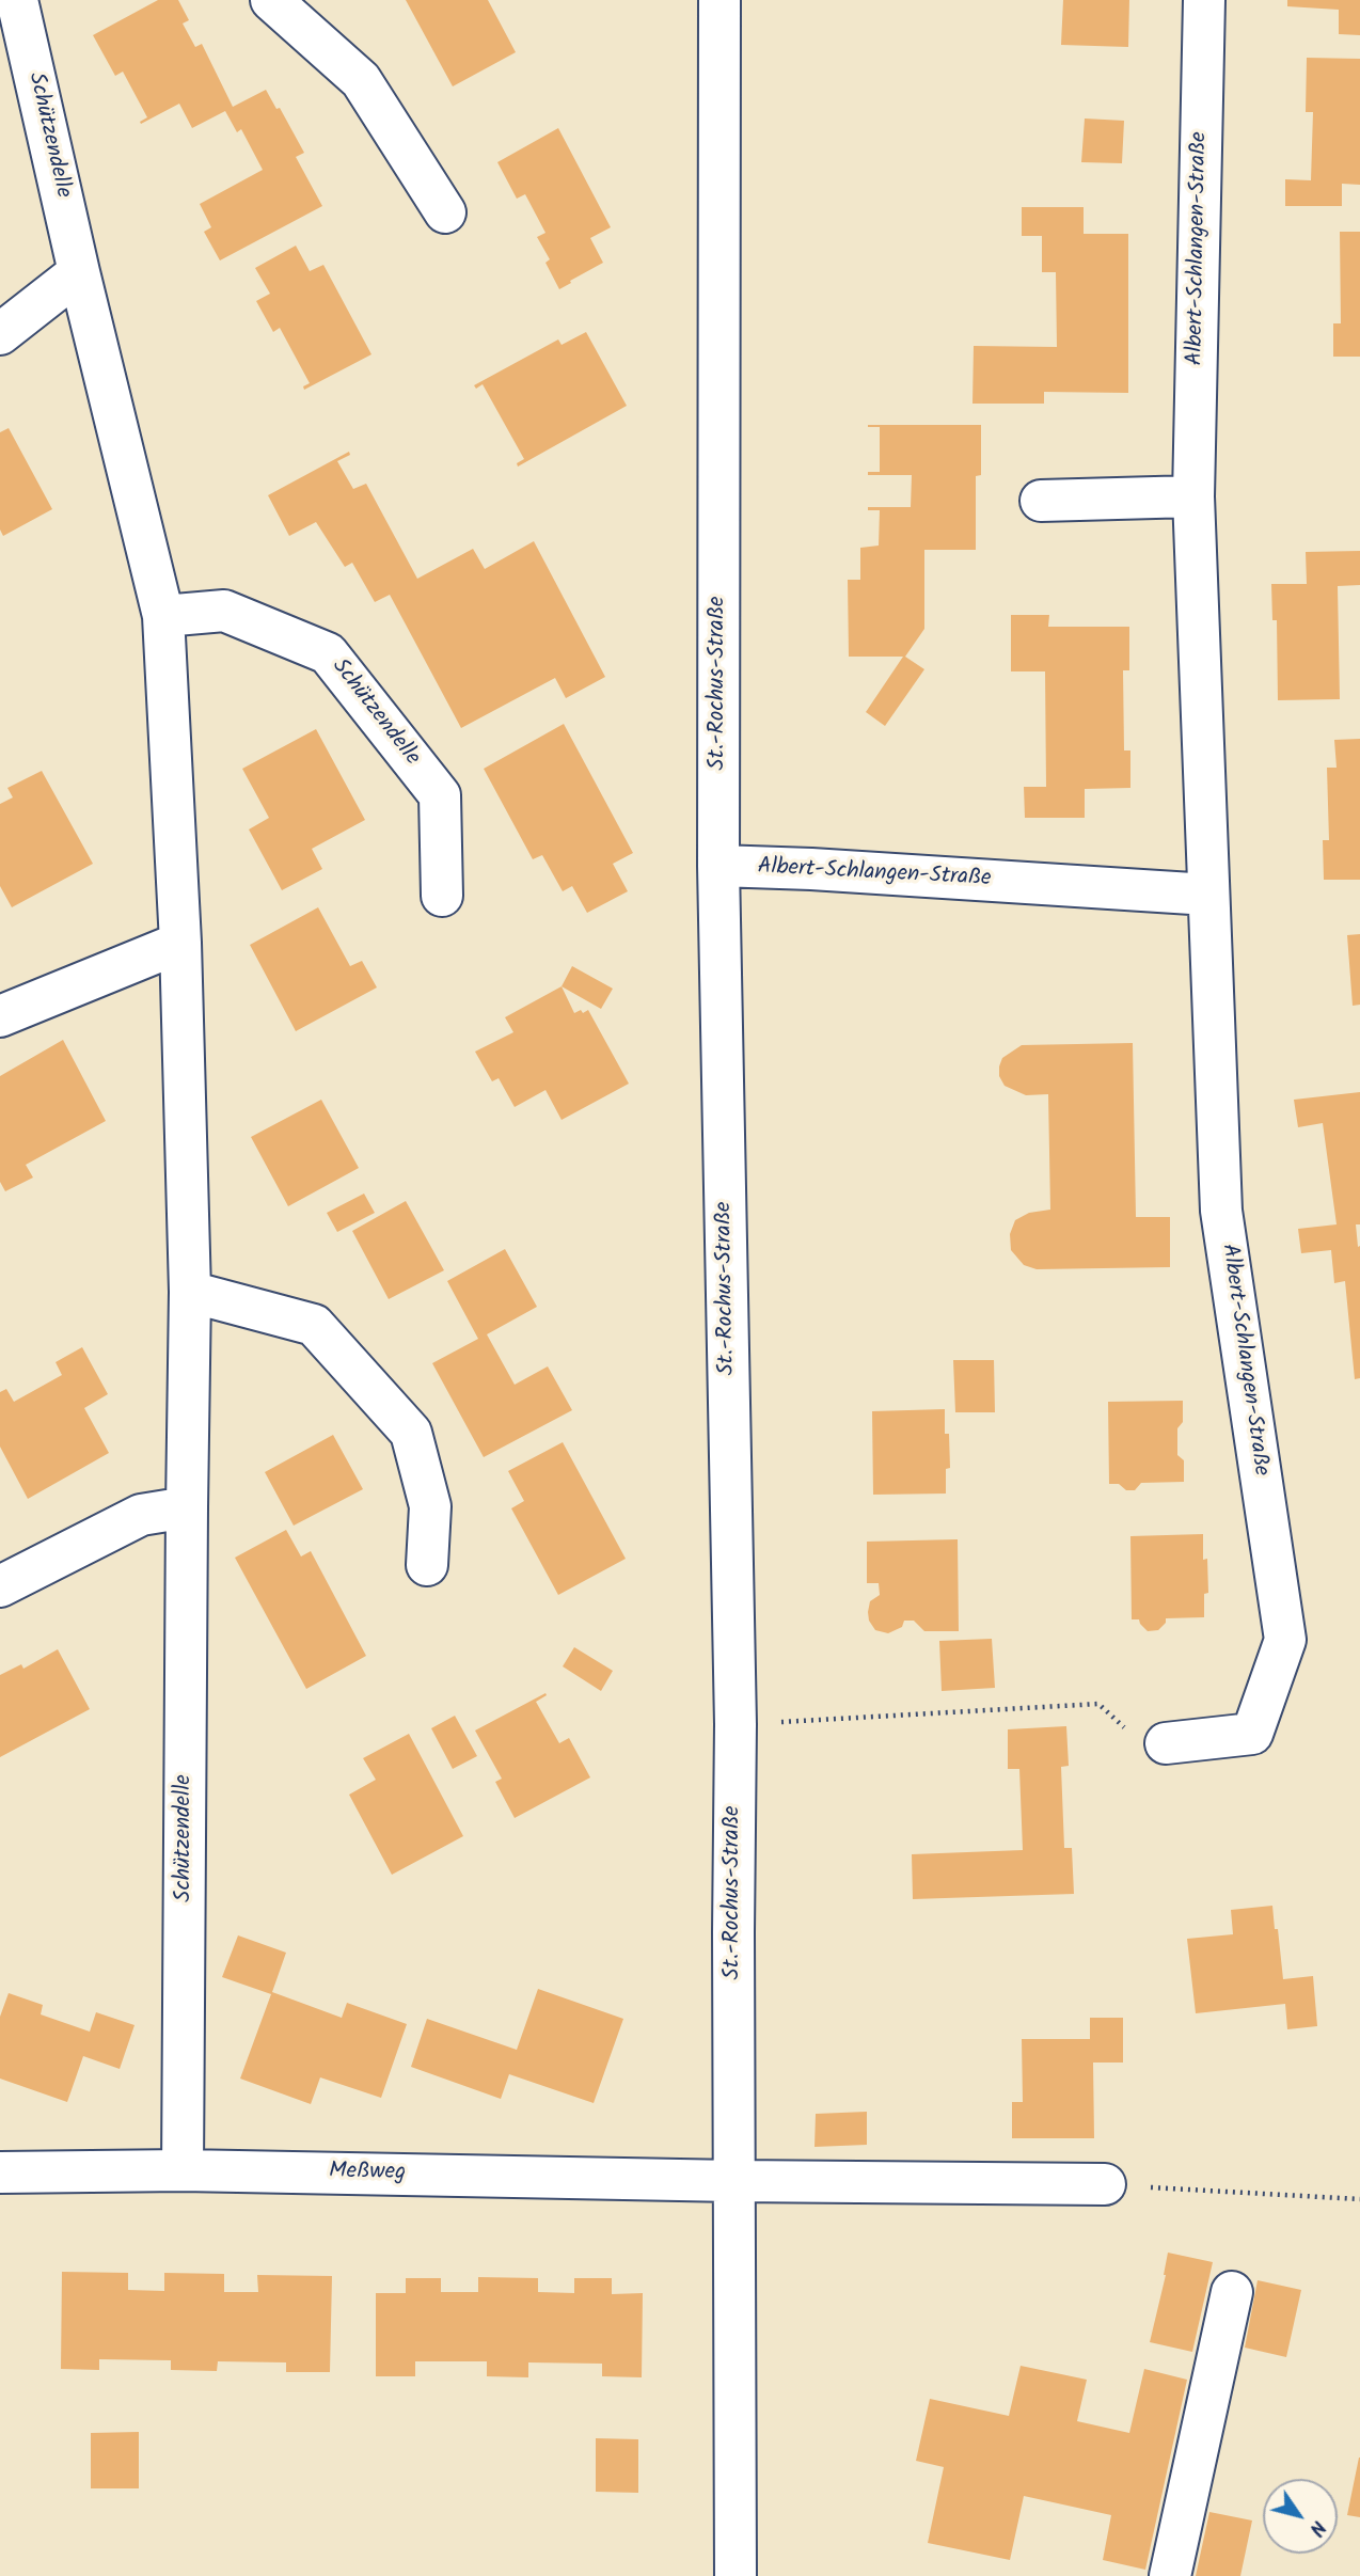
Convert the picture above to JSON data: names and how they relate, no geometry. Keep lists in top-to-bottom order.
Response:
{
  "streets": {
    "street": [
      "Schützendelle",
      "Albert-Schlangen-Straße",
      "St.-Rochus-Straße",
      "Meßweg"
    ]
  },
  "crossings": [
    ["Schützendelle", "Meßweg"],
    ["Albert-Schlangen-Straße", "St.-Rochus-Straße"],
    ["St.-Rochus-Straße", "Meßweg"]
  ],
  "north": "bottom right"
}
